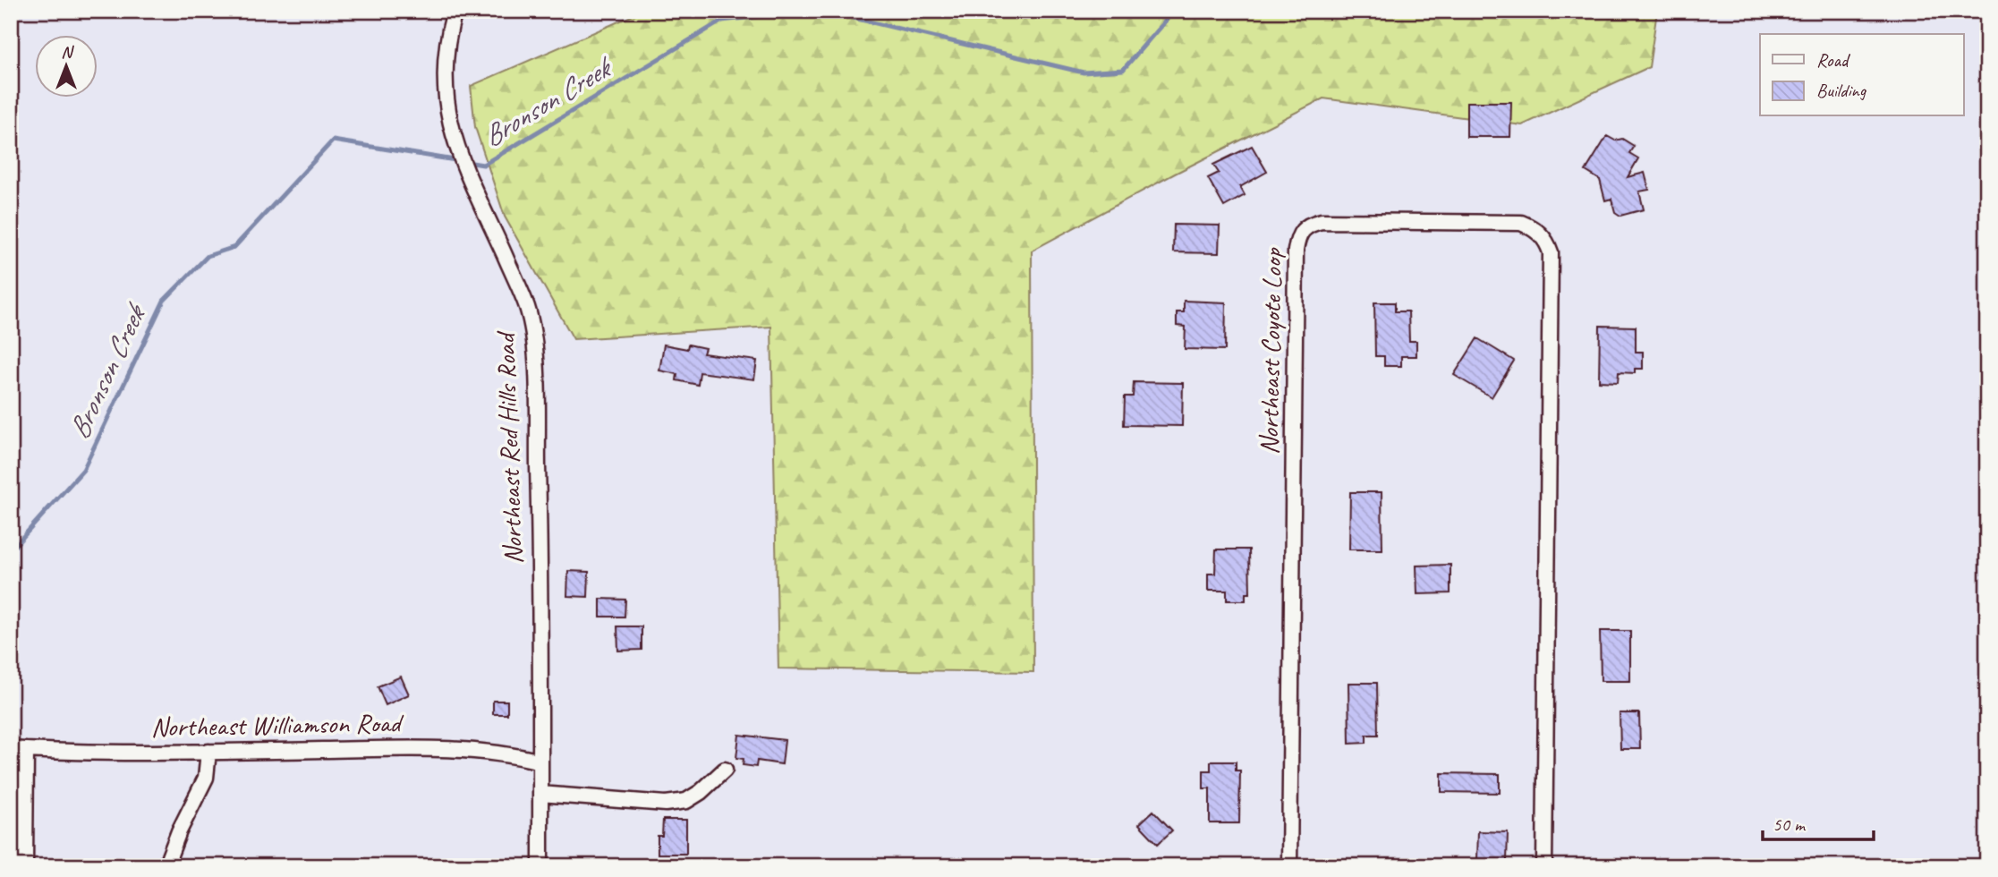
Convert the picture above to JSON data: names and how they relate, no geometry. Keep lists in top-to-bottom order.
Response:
{
  "streets": {
    "street": ["Northeast Coyote Loop", "Northeast Red Hills Road", "Northeast Williamson Road"]
  },
  "crossings": [
    ["Northeast Red Hills Road", "Northeast Williamson Road"]
  ],
  "water": ["Bronson Creek"],
  "legend": ["Road", "Building"],
  "scale_bar": "50 m",
  "north": "top"
}
